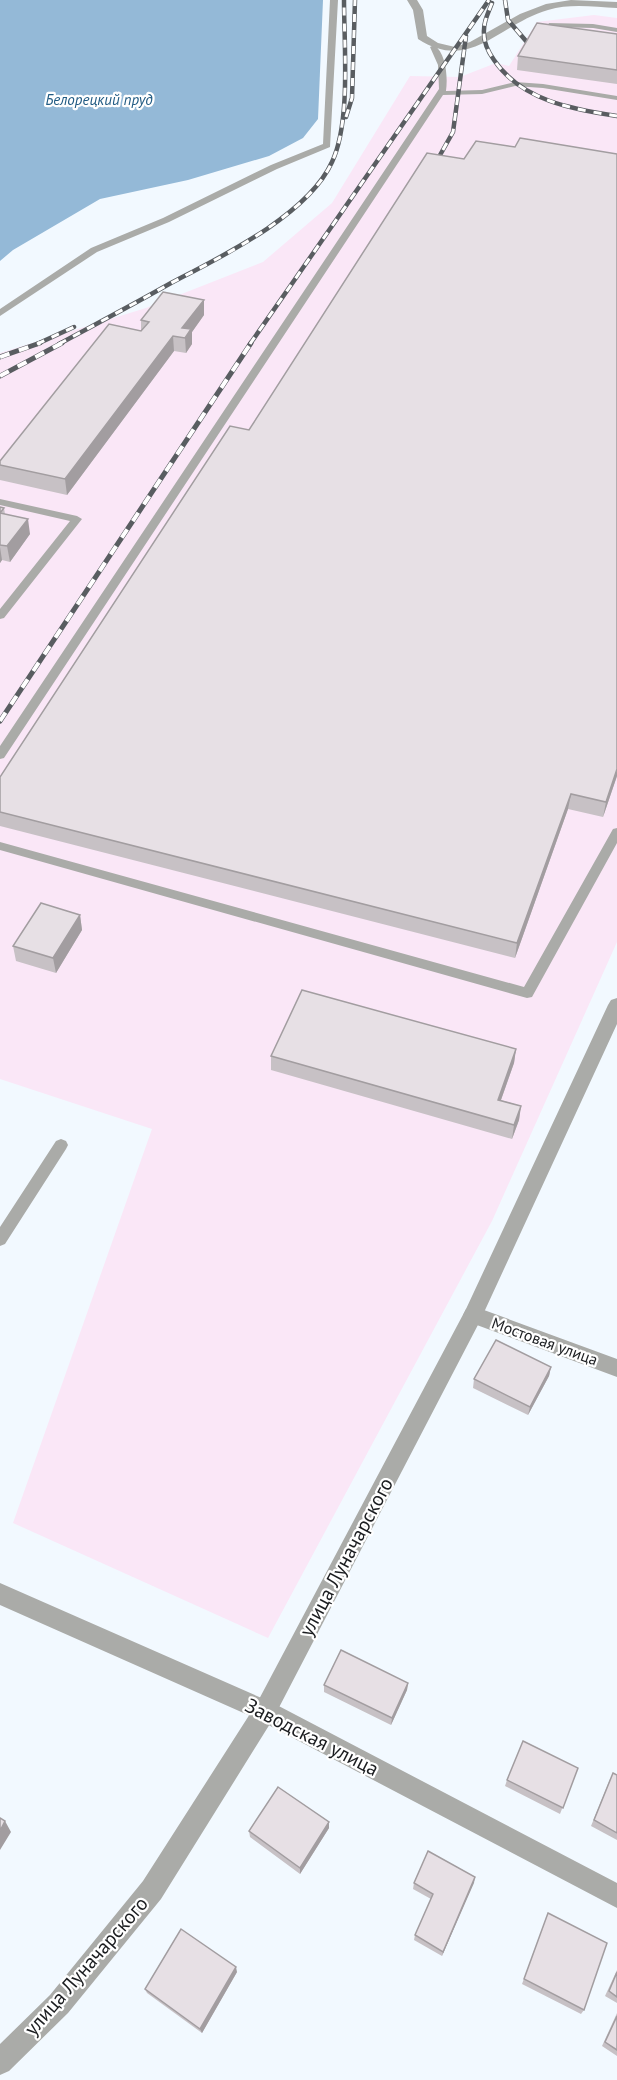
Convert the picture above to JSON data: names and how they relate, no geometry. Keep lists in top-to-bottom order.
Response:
{
  "streets": {
    "street": ["Мостовая улица", "улица Луначарского", "Заводская улица"]
  },
  "crossings": [
    ["Мостовая улица", "улица Луначарского"],
    ["улица Луначарского", "Заводская улица"]
  ],
  "water": ["Белорецкий пруд"]
}
